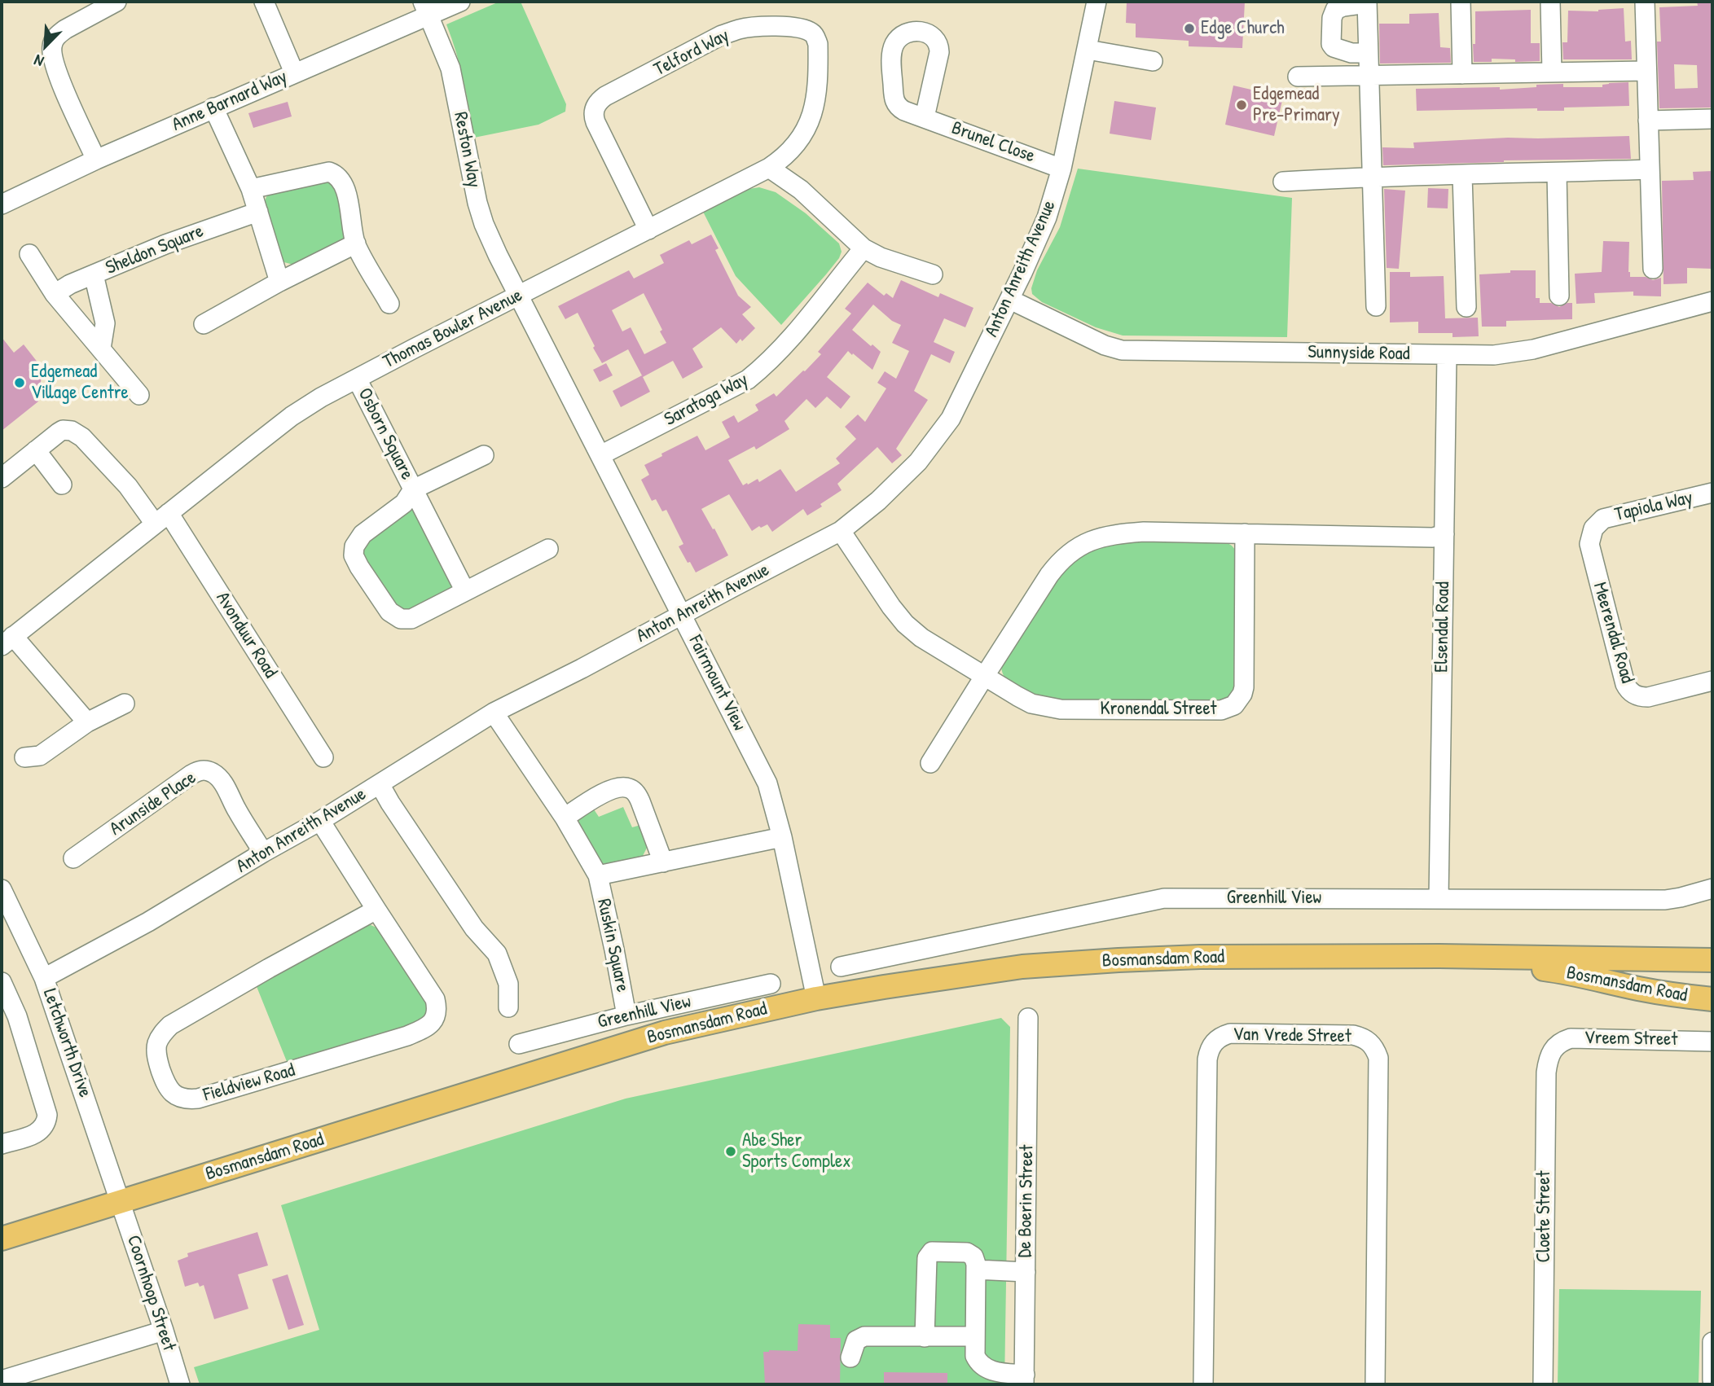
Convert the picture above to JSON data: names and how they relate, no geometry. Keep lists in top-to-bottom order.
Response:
{
  "streets": {
    "main road": ["Bosmansdam Road"],
    "street": [
      "Telford Way",
      "Anne Barnard Way",
      "Brunel Close",
      "Reston Way",
      "Sheldon Square",
      "Anton Anreith Avenue",
      "Thomas Bowler Avenue",
      "Sunnyside Road",
      "Saratoga Way",
      "Osborn Square",
      "Tapiola Way",
      "Elsendal Road",
      "Meerendal Road",
      "Avonduur Road",
      "Fairmount View",
      "Kronendal Street",
      "Arunside Place",
      "Greenhill View",
      "Ruskin Square",
      "Van Vrede Street",
      "Vreem Street",
      "Letchworth Drive",
      "Fieldview Road",
      "De Boerin Street",
      "Cloete Street",
      "Coornhoop Street"
    ]
  },
  "crossings": [
    ["Telford Way", "Thomas Bowler Avenue"],
    ["Anne Barnard Way", "Reston Way"],
    ["Brunel Close", "Anton Anreith Avenue"],
    ["Reston Way", "Thomas Bowler Avenue"],
    ["Reston Way", "Fairmount View"],
    ["Anton Anreith Avenue", "Sunnyside Road"],
    ["Anton Anreith Avenue", "Fairmount View"],
    ["Anton Anreith Avenue", "Kronendal Street"],
    ["Anton Anreith Avenue", "Arunside Place"],
    ["Anton Anreith Avenue", "Ruskin Square"],
    ["Anton Anreith Avenue", "Letchworth Drive"],
    ["Anton Anreith Avenue", "Fieldview Road"],
    ["Thomas Bowler Avenue", "Osborn Square"],
    ["Thomas Bowler Avenue", "Avonduur Road"],
    ["Thomas Bowler Avenue", "Fairmount View"],
    ["Sunnyside Road", "Elsendal Road"],
    ["Saratoga Way", "Fairmount View"],
    ["Tapiola Way", "Meerendal Road"],
    ["Elsendal Road", "Greenhill View"],
    ["Fairmount View", "Ruskin Square"],
    ["Fairmount View", "Bosmansdam Road"],
    ["Greenhill View", "Ruskin Square"],
    ["Bosmansdam Road", "Letchworth Drive"],
    ["Bosmansdam Road", "Coornhoop Street"],
    ["Vreem Street", "Cloete Street"],
    ["Letchworth Drive", "Coornhoop Street"]
  ],
  "places": [
    "Edge Church",
    "Edgemead Pre-Primary",
    "Edgemead Village Centre",
    "Abe Sher Sports Complex"
  ],
  "north": "bottom left"
}
